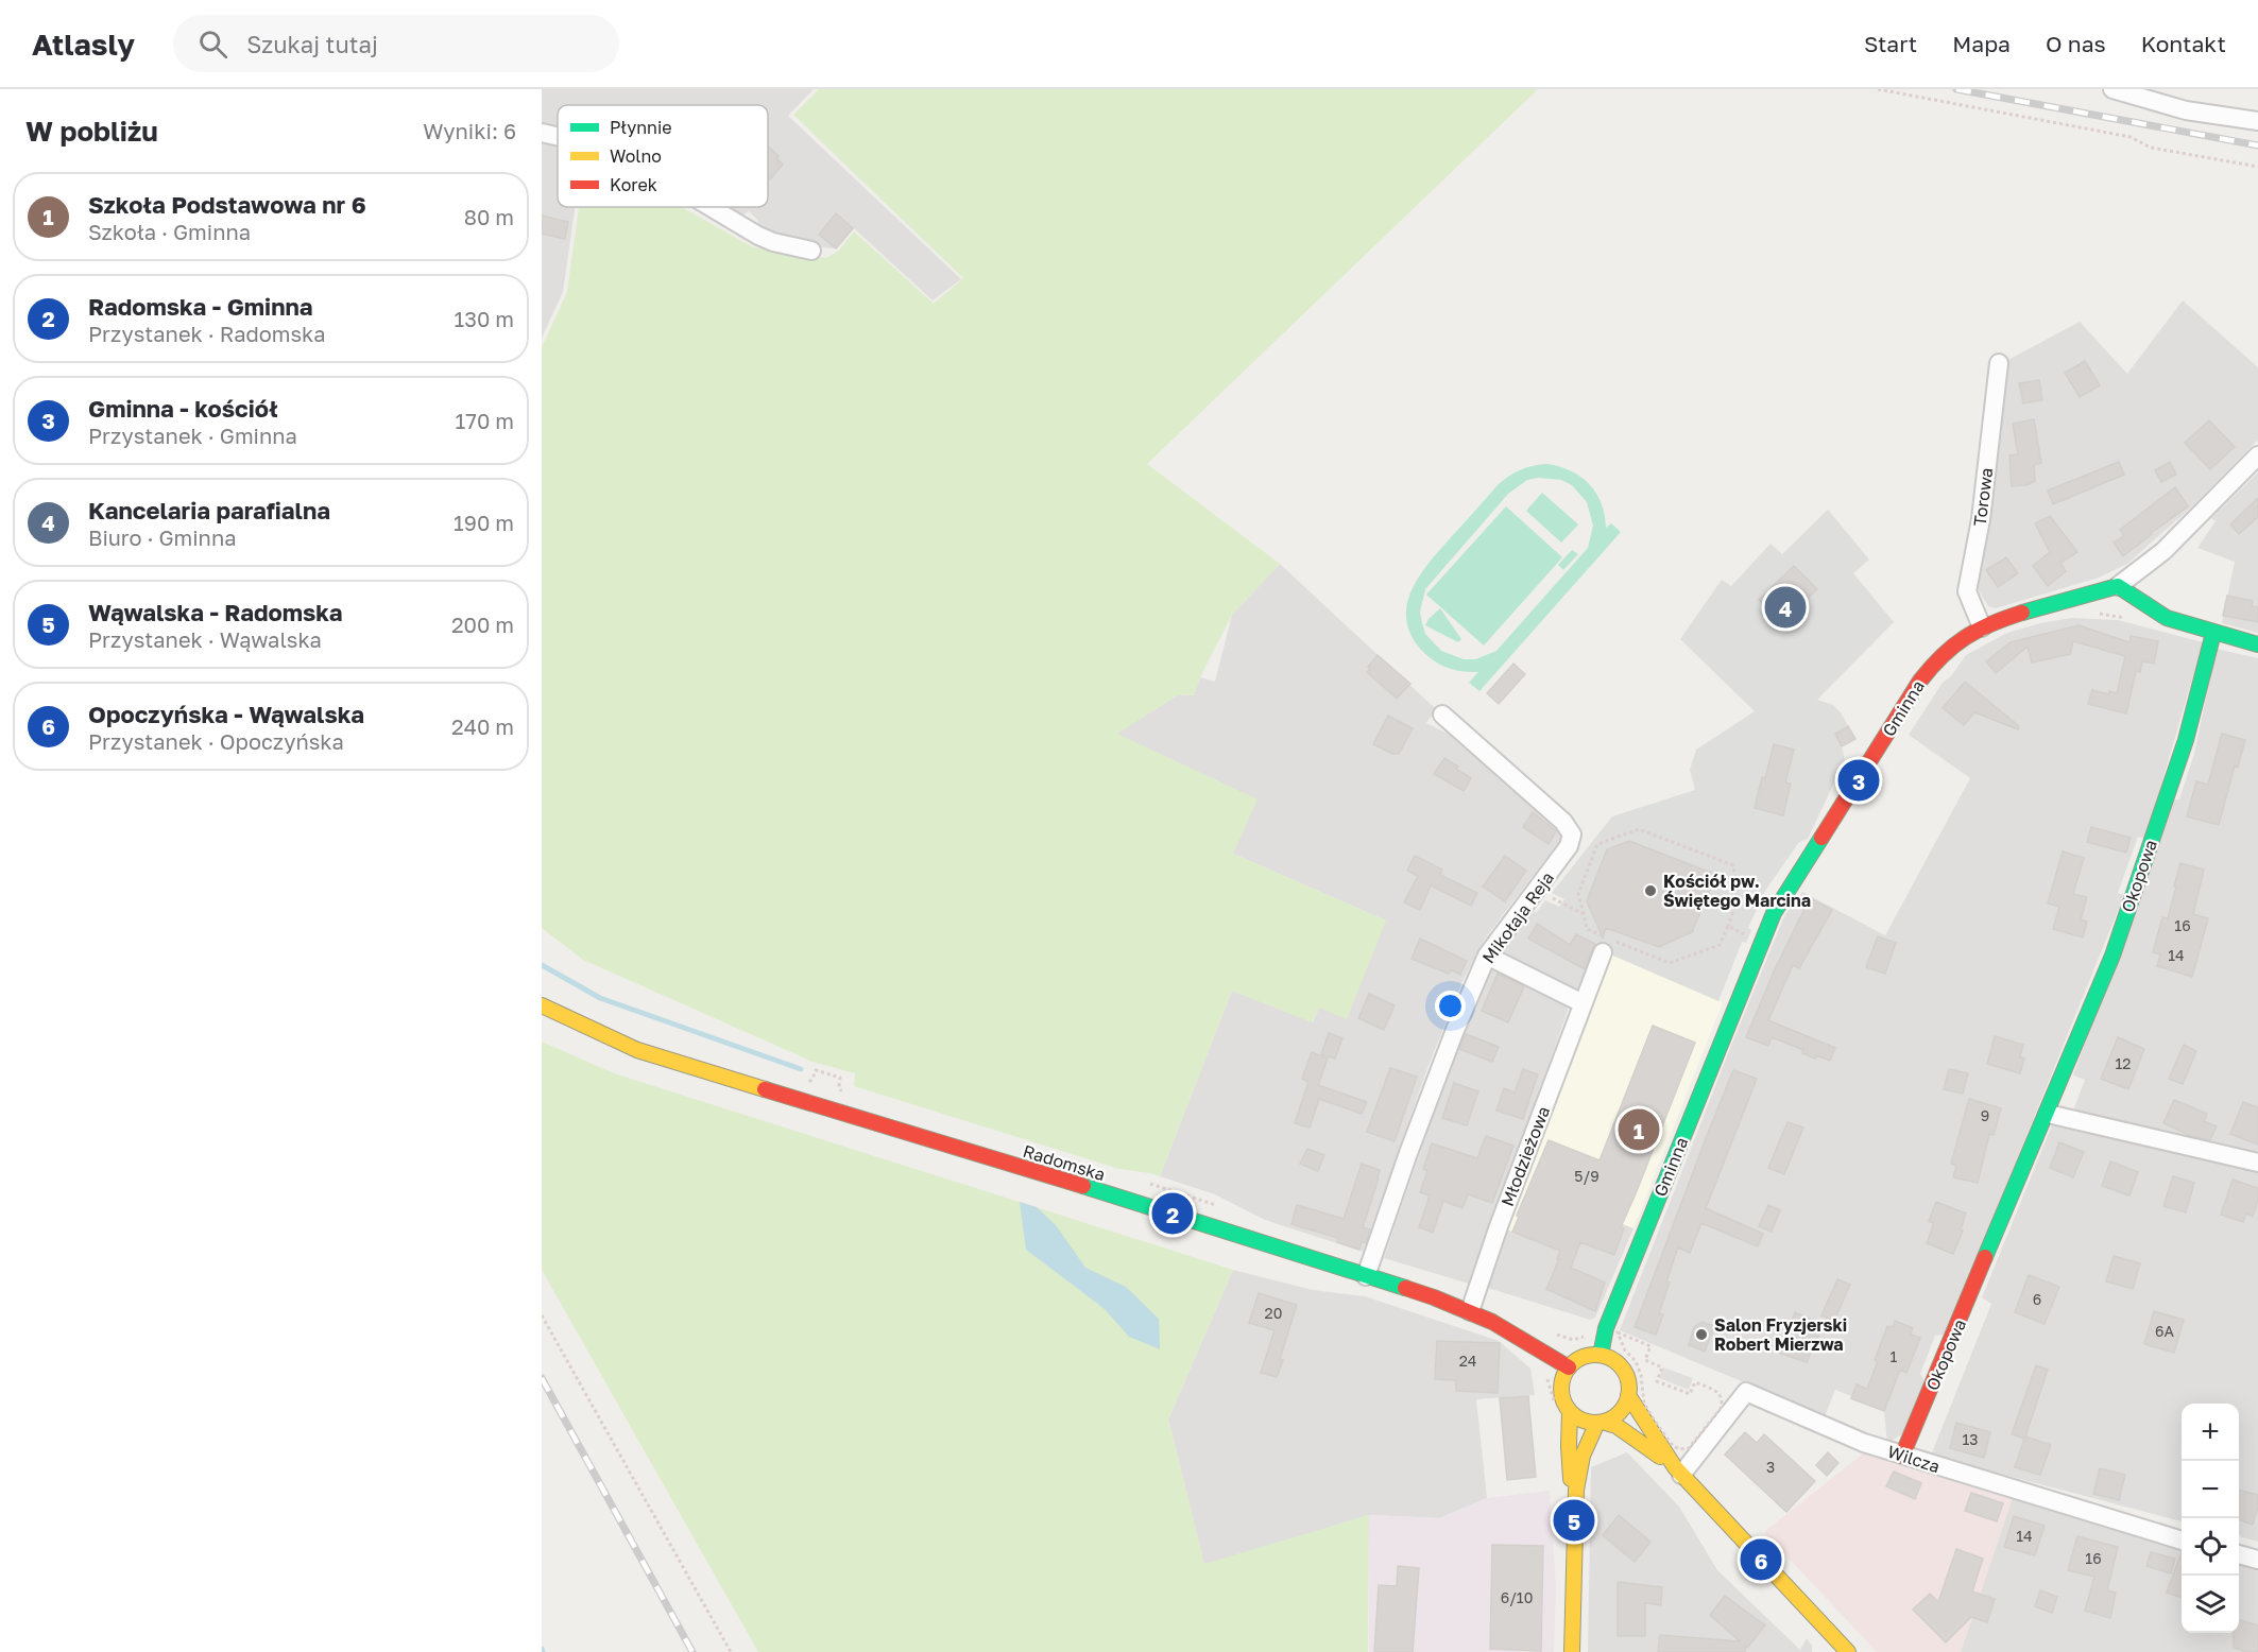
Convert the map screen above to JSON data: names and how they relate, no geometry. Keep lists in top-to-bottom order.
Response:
{
  "streets": {
    "street": [
      "Torowa",
      "Gminna",
      "Okopowa",
      "Mikołaja Reja",
      "Młodzieżowa",
      "Radomska",
      "Wilcza"
    ]
  },
  "crossings": [
    ["Torowa", "Gminna"],
    ["Gminna", "Radomska"],
    ["Okopowa", "Wilcza"],
    ["Mikołaja Reja", "Radomska"],
    ["Młodzieżowa", "Radomska"]
  ],
  "places": ["Kościół pw. Świętego Marcina", "Salon Fryzjerski Robert Mierzwa"],
  "house_numbers": [
    "16",
    "14",
    "12",
    "9",
    "5/9",
    "6",
    "20",
    "6A",
    "1",
    "24",
    "13",
    "3",
    "14",
    "16",
    "6/10"
  ],
  "legend": ["Płynnie", "Wolno", "Korek"],
  "page": {
    "header": "Atlasly",
    "search": "Szukaj tutaj",
    "nav": [
      "Start",
      "Mapa",
      "O nas",
      "Kontakt"
    ],
    "heading": ["W pobliżu", "Wyniki: 6"],
    "list": [
      {
        "mark": "1",
        "name": "Szkoła Podstawowa nr 6",
        "note": "Szkoła · Gminna",
        "value": "80 m"
      },
      {
        "mark": "2",
        "name": "Radomska - Gminna",
        "note": "Przystanek · Radomska",
        "value": "130 m"
      },
      {
        "mark": "3",
        "name": "Gminna - kościół",
        "note": "Przystanek · Gminna",
        "value": "170 m"
      },
      {
        "mark": "4",
        "name": "Kancelaria parafialna",
        "note": "Biuro · Gminna",
        "value": "190 m"
      },
      {
        "mark": "5",
        "name": "Wąwalska - Radomska",
        "note": "Przystanek · Wąwalska",
        "value": "200 m"
      },
      {
        "mark": "6",
        "name": "Opoczyńska - Wąwalska",
        "note": "Przystanek · Opoczyńska",
        "value": "240 m"
      }
    ],
    "pins": [
      "4",
      "3",
      "1",
      "2",
      "5",
      "6"
    ],
    "map_buttons": ["+", "−"]
  }
}
